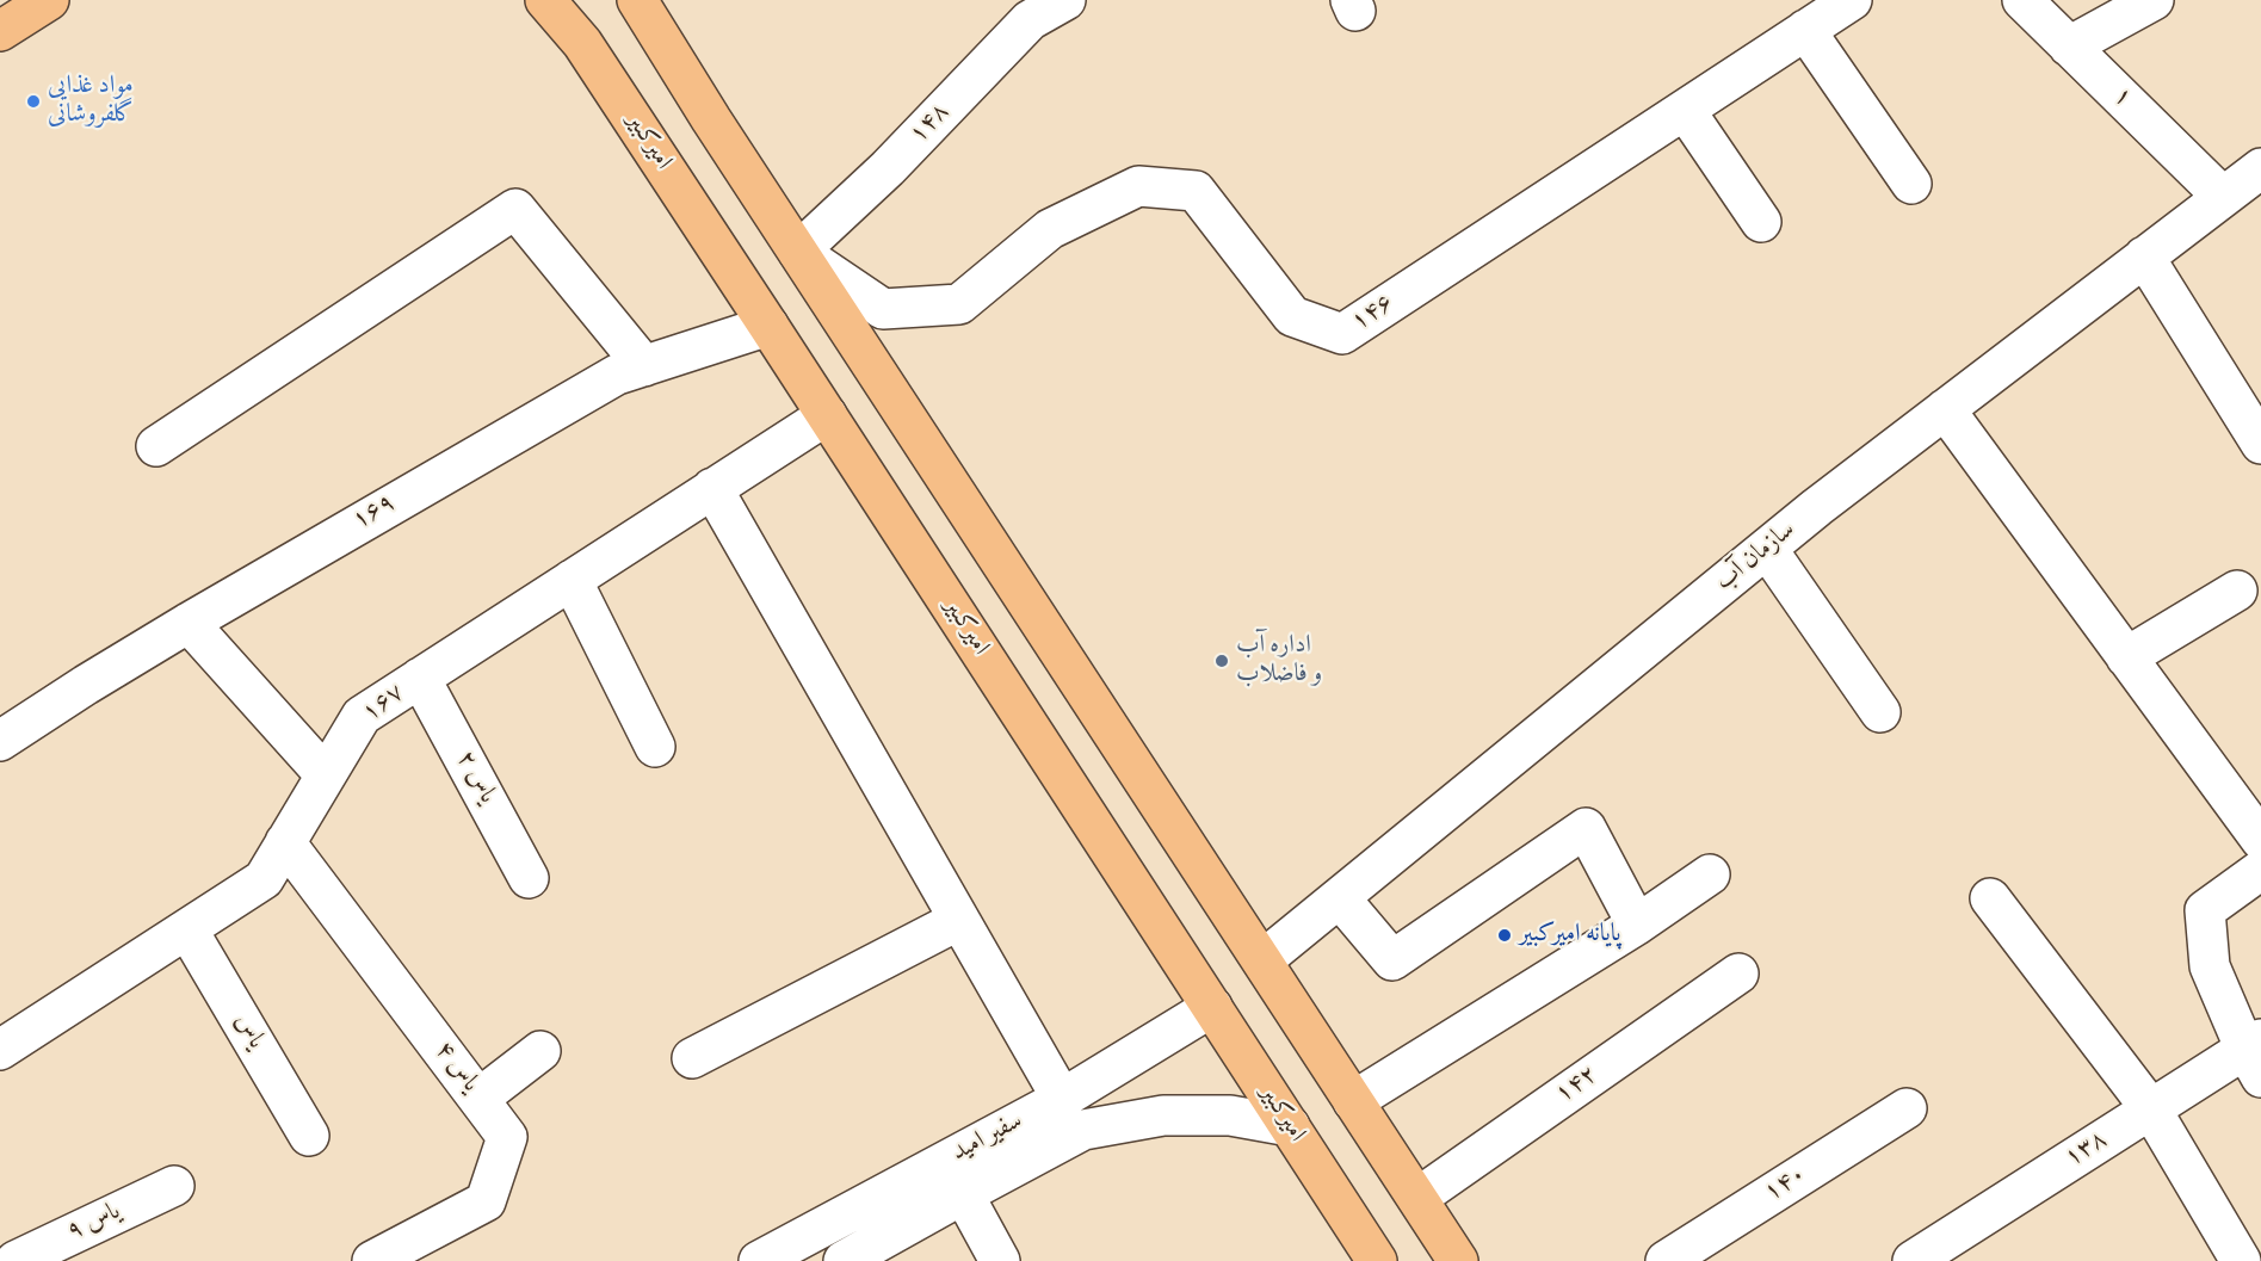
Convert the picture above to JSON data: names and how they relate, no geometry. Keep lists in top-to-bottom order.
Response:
{
  "streets": {
    "main road": ["امیرکبیر"],
    "street": [
      "۱",
      "۱۴۸",
      "۱۴۶",
      "۱۶۹",
      "سازمان آب",
      "۱۶۷",
      "یاس ۲",
      "یاس",
      "یاس ۴",
      "۱۴۲",
      "سفیر امید",
      "۱۳۸",
      "۱۴۰",
      "یاس ۹"
    ]
  },
  "crossings": [
    ["۱", "سازمان آب"],
    ["۱۴۸", "۱۴۶"],
    ["امیرکبیر", "۱۶۹"],
    ["امیرکبیر", "۱۶۷"],
    ["امیرکبیر", "سفیر امید"],
    ["۱۶۷", "یاس ۲"],
    ["۱۶۷", "یاس"],
    ["۱۶۷", "یاس ۴"]
  ],
  "places": ["مواد غذایی گلفروشانی", "اداره آب و فاضلاب", "پایانه امیرکبیر"]
}
